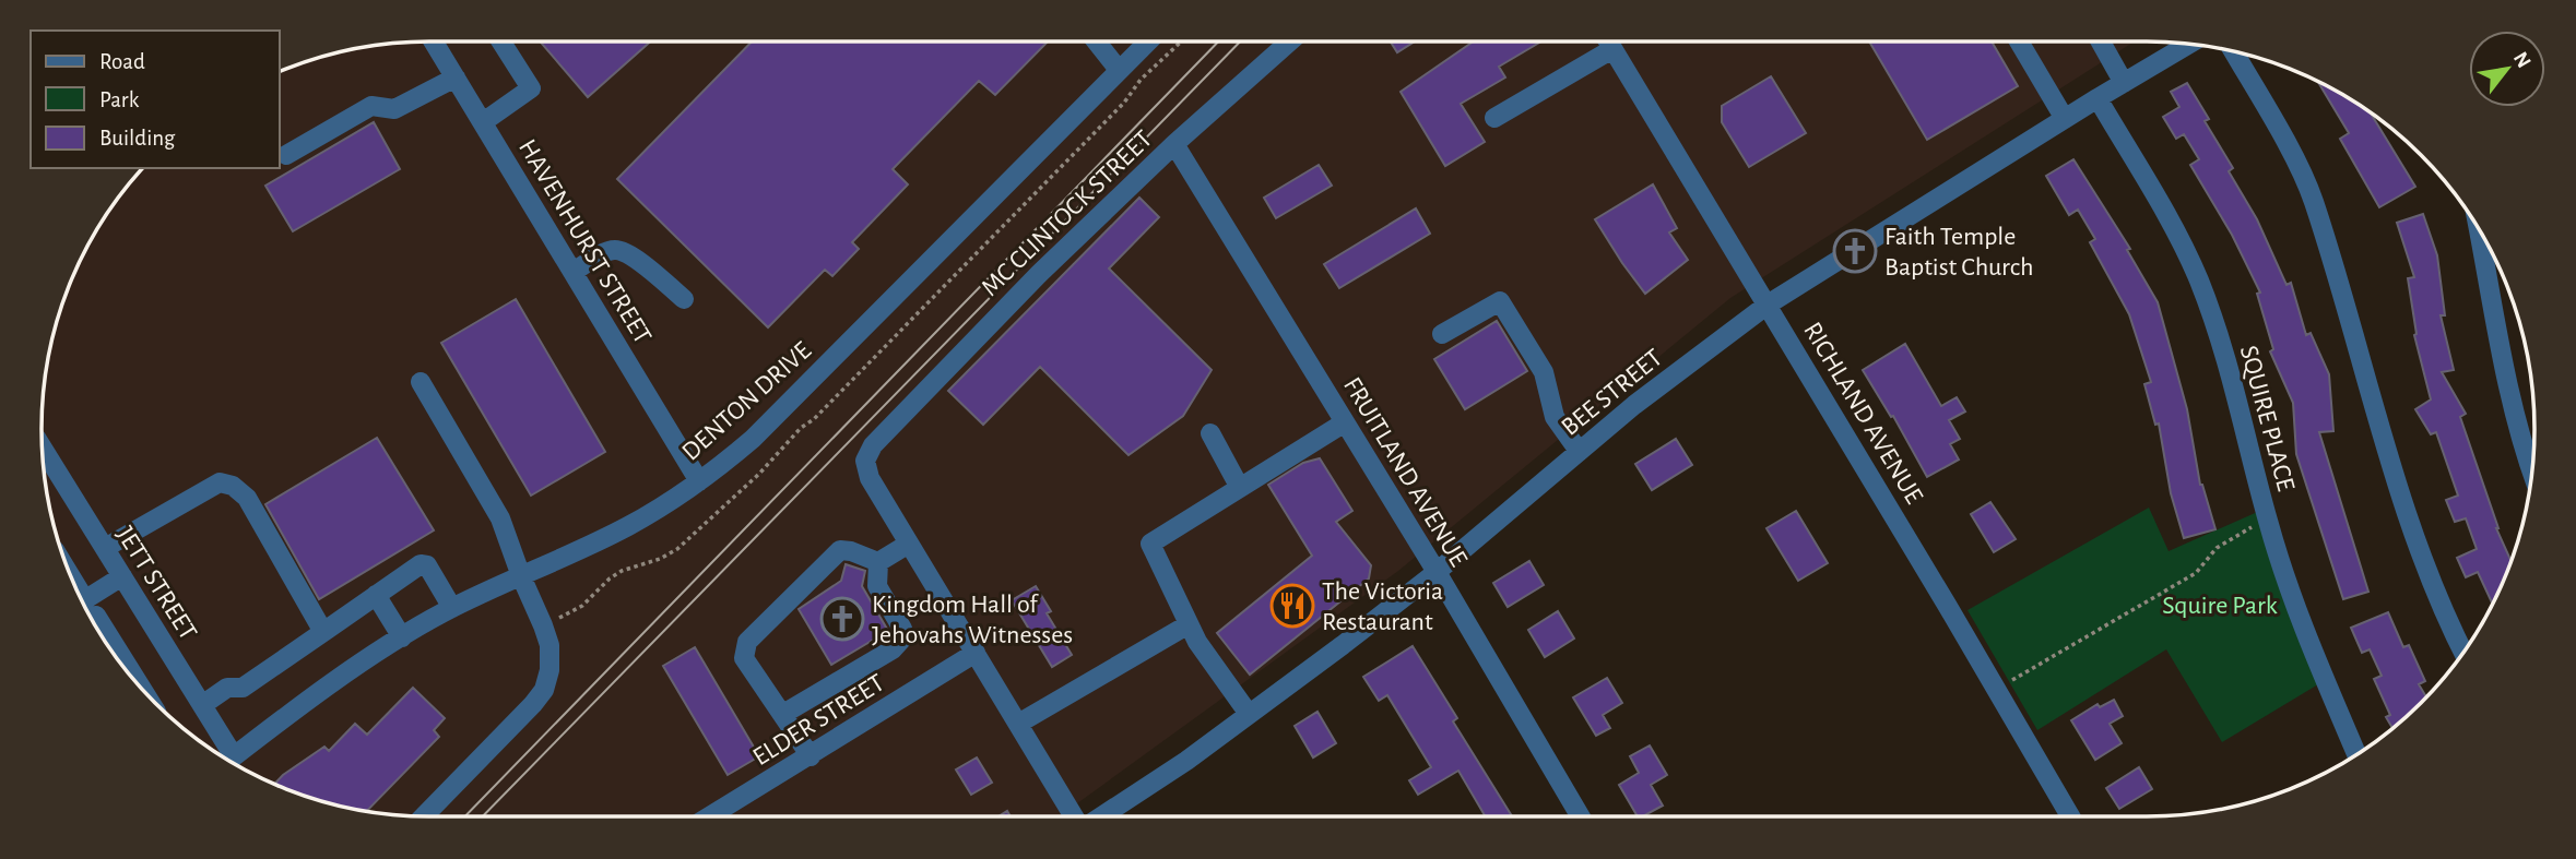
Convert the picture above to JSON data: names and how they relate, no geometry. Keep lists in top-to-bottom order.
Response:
{
  "streets": {
    "street": [
      "MC CLINTOCK STREET",
      "HAVENHURST STREET",
      "BEE STREET",
      "DENTON DRIVE",
      "RICHLAND AVENUE",
      "SQUIRE PLACE",
      "FRUITLAND AVENUE",
      "JETT STREET",
      "ELDER STREET"
    ]
  },
  "crossings": [
    ["MC CLINTOCK STREET", "FRUITLAND AVENUE"],
    ["HAVENHURST STREET", "DENTON DRIVE"],
    ["BEE STREET", "RICHLAND AVENUE"],
    ["BEE STREET", "SQUIRE PLACE"],
    ["BEE STREET", "FRUITLAND AVENUE"]
  ],
  "parks": ["Squire Park"],
  "places": {
    "church": ["Faith Temple Baptist Church", "Kingdom Hall of Jehovahs Witnesses"],
    "restaurant": ["The Victoria Restaurant"]
  },
  "legend": ["Road", "Park", "Building"],
  "north": "top right"
}
